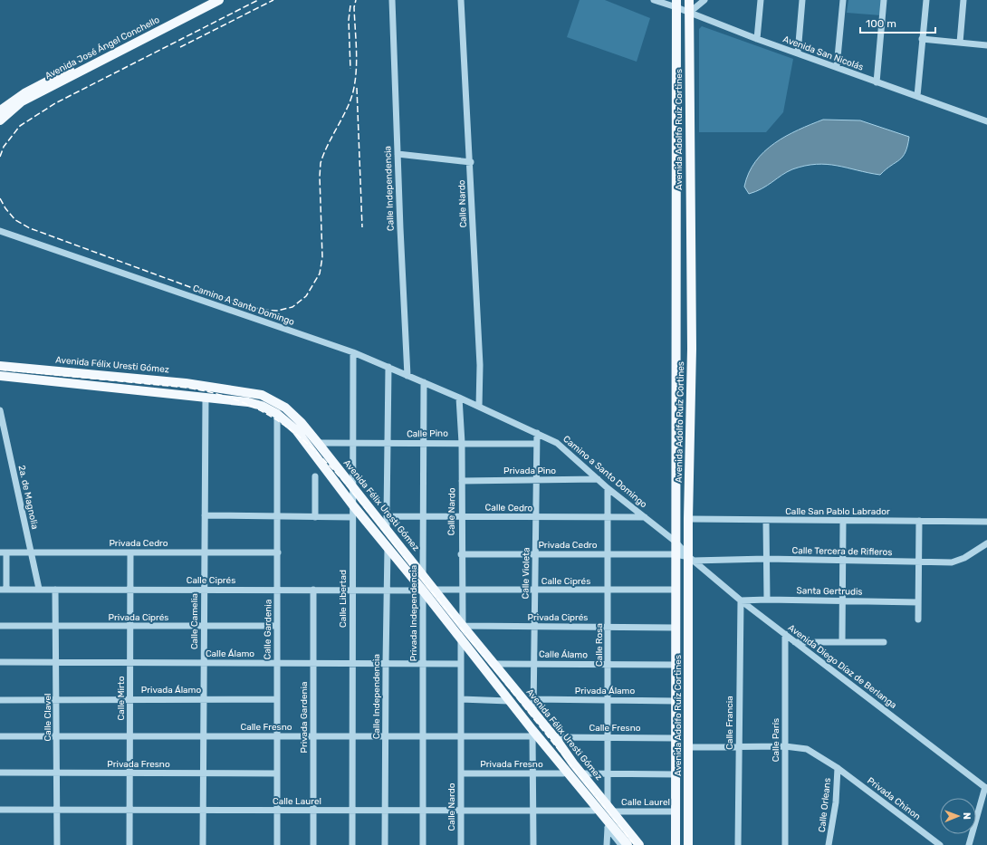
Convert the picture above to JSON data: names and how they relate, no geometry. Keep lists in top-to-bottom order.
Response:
{
  "streets": {
    "main road": ["Avenida José Ángel Conchello", "Avenida Adolfo Ruíz Cortines", "Avenida Félix Uresti Gómez"],
    "street": [
      "Avenida San Nicolás",
      "Calle Independencia",
      "Calle Nardo",
      "Camino A Santo Domingo",
      "Calle Pino",
      "Privada Pino",
      "Camino a Santo Domingo",
      "2a. de Magnolia",
      "Calle Cedro",
      "Calle San Pablo Labrador",
      "Privada Cedro",
      "Calle Tercera de Rifleros",
      "Calle Violeta",
      "Calle Ciprés",
      "Santa Gertrudis",
      "Calle Libertad",
      "Privada Independencia",
      "Privada Ciprés",
      "Calle Camelia",
      "Calle Gardenia",
      "Calle Rosa",
      "Calle Álamo",
      "Avenida Diego Díaz de Berlanga",
      "Privada Álamo",
      "Calle Mirto",
      "Calle Clavel",
      "Privada Gardenia",
      "Calle Francia",
      "Calle Fresno",
      "Calle París",
      "Privada Fresno",
      "Privada Chinon",
      "Calle Laurel",
      "Calle Orleans"
    ]
  },
  "crossings": [
    ["Avenida San Nicolás", "Avenida Adolfo Ruíz Cortines"],
    ["Avenida Adolfo Ruíz Cortines", "Camino a Santo Domingo"],
    ["Avenida Adolfo Ruíz Cortines", "Calle San Pablo Labrador"],
    ["Avenida Adolfo Ruíz Cortines", "Privada Cedro"],
    ["Avenida Adolfo Ruíz Cortines", "Calle Tercera de Rifleros"],
    ["Avenida Adolfo Ruíz Cortines", "Calle Ciprés"],
    ["Avenida Adolfo Ruíz Cortines", "Privada Ciprés"],
    ["Avenida Adolfo Ruíz Cortines", "Calle Álamo"],
    ["Avenida Adolfo Ruíz Cortines", "Avenida Diego Díaz de Berlanga"],
    ["Avenida Adolfo Ruíz Cortines", "Privada Álamo"],
    ["Avenida Adolfo Ruíz Cortines", "Calle Fresno"],
    ["Avenida Adolfo Ruíz Cortines", "Privada Chinon"],
    ["Avenida Adolfo Ruíz Cortines", "Calle Laurel"],
    ["Calle Independencia", "Camino A Santo Domingo"],
    ["Calle Independencia", "Avenida Félix Uresti Gómez"],
    ["Calle Independencia", "Calle Ciprés"],
    ["Calle Independencia", "Calle Álamo"],
    ["Calle Independencia", "Calle Fresno"],
    ["Calle Independencia", "Calle Laurel"],
    ["Calle Nardo", "Camino A Santo Domingo"],
    ["Calle Nardo", "Avenida Félix Uresti Gómez"],
    ["Calle Nardo", "Calle Pino"],
    ["Calle Nardo", "Privada Pino"],
    ["Calle Nardo", "Camino a Santo Domingo"],
    ["Calle Nardo", "Calle Cedro"],
    ["Calle Nardo", "Privada Cedro"],
    ["Calle Nardo", "Calle Ciprés"],
    ["Calle Nardo", "Privada Ciprés"],
    ["Calle Nardo", "Calle Álamo"],
    ["Calle Nardo", "Calle Fresno"],
    ["Calle Nardo", "Privada Fresno"],
    ["Calle Nardo", "Calle Laurel"],
    ["Camino A Santo Domingo", "Camino a Santo Domingo"],
    ["Camino A Santo Domingo", "Calle Libertad"],
    ["Camino A Santo Domingo", "Privada Independencia"],
    ["Avenida Félix Uresti Gómez", "Calle Pino"],
    ["Avenida Félix Uresti Gómez", "Calle Violeta"],
    ["Avenida Félix Uresti Gómez", "Calle Ciprés"],
    ["Avenida Félix Uresti Gómez", "Calle Libertad"],
    ["Avenida Félix Uresti Gómez", "Privada Independencia"],
    ["Avenida Félix Uresti Gómez", "Privada Ciprés"],
    ["Avenida Félix Uresti Gómez", "Calle Camelia"],
    ["Avenida Félix Uresti Gómez", "Calle Gardenia"],
    ["Avenida Félix Uresti Gómez", "Calle Álamo"],
    ["Avenida Félix Uresti Gómez", "Calle Fresno"],
    ["Avenida Félix Uresti Gómez", "Privada Fresno"],
    ["Calle Pino", "Calle Violeta"],
    ["Calle Pino", "Calle Libertad"],
    ["Calle Pino", "Privada Independencia"],
    ["Privada Pino", "Camino a Santo Domingo"],
    ["Privada Pino", "Calle Violeta"],
    ["Camino a Santo Domingo", "Calle Cedro"],
    ["Camino a Santo Domingo", "Calle Violeta"],
    ["Camino a Santo Domingo", "Calle Rosa"],
    ["Camino a Santo Domingo", "Avenida Diego Díaz de Berlanga"],
    ["2a. de Magnolia", "Privada Cedro"],
    ["2a. de Magnolia", "Calle Ciprés"],
    ["Calle Cedro", "Calle Violeta"],
    ["Calle Cedro", "Privada Independencia"],
    ["Calle Cedro", "Calle Rosa"],
    ["Privada Cedro", "Calle Violeta"],
    ["Privada Cedro", "Calle Camelia"],
    ["Privada Cedro", "Calle Gardenia"],
    ["Privada Cedro", "Calle Rosa"],
    ["Privada Cedro", "Avenida Diego Díaz de Berlanga"],
    ["Privada Cedro", "Calle Mirto"],
    ["Calle Tercera de Rifleros", "Avenida Diego Díaz de Berlanga"],
    ["Calle Violeta", "Calle Ciprés"],
    ["Calle Violeta", "Privada Ciprés"],
    ["Calle Violeta", "Calle Álamo"],
    ["Calle Violeta", "Privada Álamo"],
    ["Calle Ciprés", "Calle Libertad"],
    ["Calle Ciprés", "Privada Independencia"],
    ["Calle Ciprés", "Calle Camelia"],
    ["Calle Ciprés", "Calle Gardenia"],
    ["Calle Ciprés", "Calle Rosa"],
    ["Calle Ciprés", "Calle Mirto"],
    ["Calle Ciprés", "Calle Clavel"],
    ["Calle Ciprés", "Privada Gardenia"],
    ["Santa Gertrudis", "Avenida Diego Díaz de Berlanga"],
    ["Santa Gertrudis", "Calle Francia"],
    ["Calle Libertad", "Calle Álamo"],
    ["Calle Libertad", "Calle Fresno"],
    ["Calle Libertad", "Calle Laurel"],
    ["Privada Independencia", "Calle Álamo"],
    ["Privada Independencia", "Calle Fresno"],
    ["Privada Independencia", "Calle Laurel"],
    ["Privada Ciprés", "Calle Camelia"],
    ["Privada Ciprés", "Calle Gardenia"],
    ["Privada Ciprés", "Calle Rosa"],
    ["Privada Ciprés", "Calle Mirto"],
    ["Privada Ciprés", "Calle Clavel"],
    ["Calle Camelia", "Calle Álamo"],
    ["Calle Camelia", "Privada Álamo"],
    ["Calle Camelia", "Calle Fresno"],
    ["Calle Camelia", "Privada Fresno"],
    ["Calle Camelia", "Calle Laurel"],
    ["Calle Gardenia", "Calle Álamo"],
    ["Calle Gardenia", "Privada Álamo"],
    ["Calle Gardenia", "Calle Fresno"],
    ["Calle Gardenia", "Privada Fresno"],
    ["Calle Gardenia", "Calle Laurel"],
    ["Calle Rosa", "Calle Álamo"],
    ["Calle Rosa", "Privada Álamo"],
    ["Calle Rosa", "Calle Fresno"],
    ["Calle Álamo", "Calle Mirto"],
    ["Calle Álamo", "Calle Clavel"],
    ["Calle Álamo", "Privada Gardenia"],
    ["Avenida Diego Díaz de Berlanga", "Calle Francia"],
    ["Avenida Diego Díaz de Berlanga", "Calle París"],
    ["Privada Álamo", "Calle Mirto"],
    ["Privada Álamo", "Calle Clavel"],
    ["Calle Mirto", "Calle Fresno"],
    ["Calle Mirto", "Privada Fresno"],
    ["Calle Mirto", "Calle Laurel"],
    ["Calle Clavel", "Calle Fresno"],
    ["Calle Clavel", "Privada Fresno"],
    ["Calle Clavel", "Calle Laurel"],
    ["Privada Gardenia", "Calle Fresno"],
    ["Privada Gardenia", "Calle Laurel"],
    ["Calle Francia", "Privada Chinon"],
    ["Calle París", "Privada Chinon"],
    ["Privada Chinon", "Calle Orleans"]
  ],
  "scale_bar": "100 m",
  "north": "right"
}
